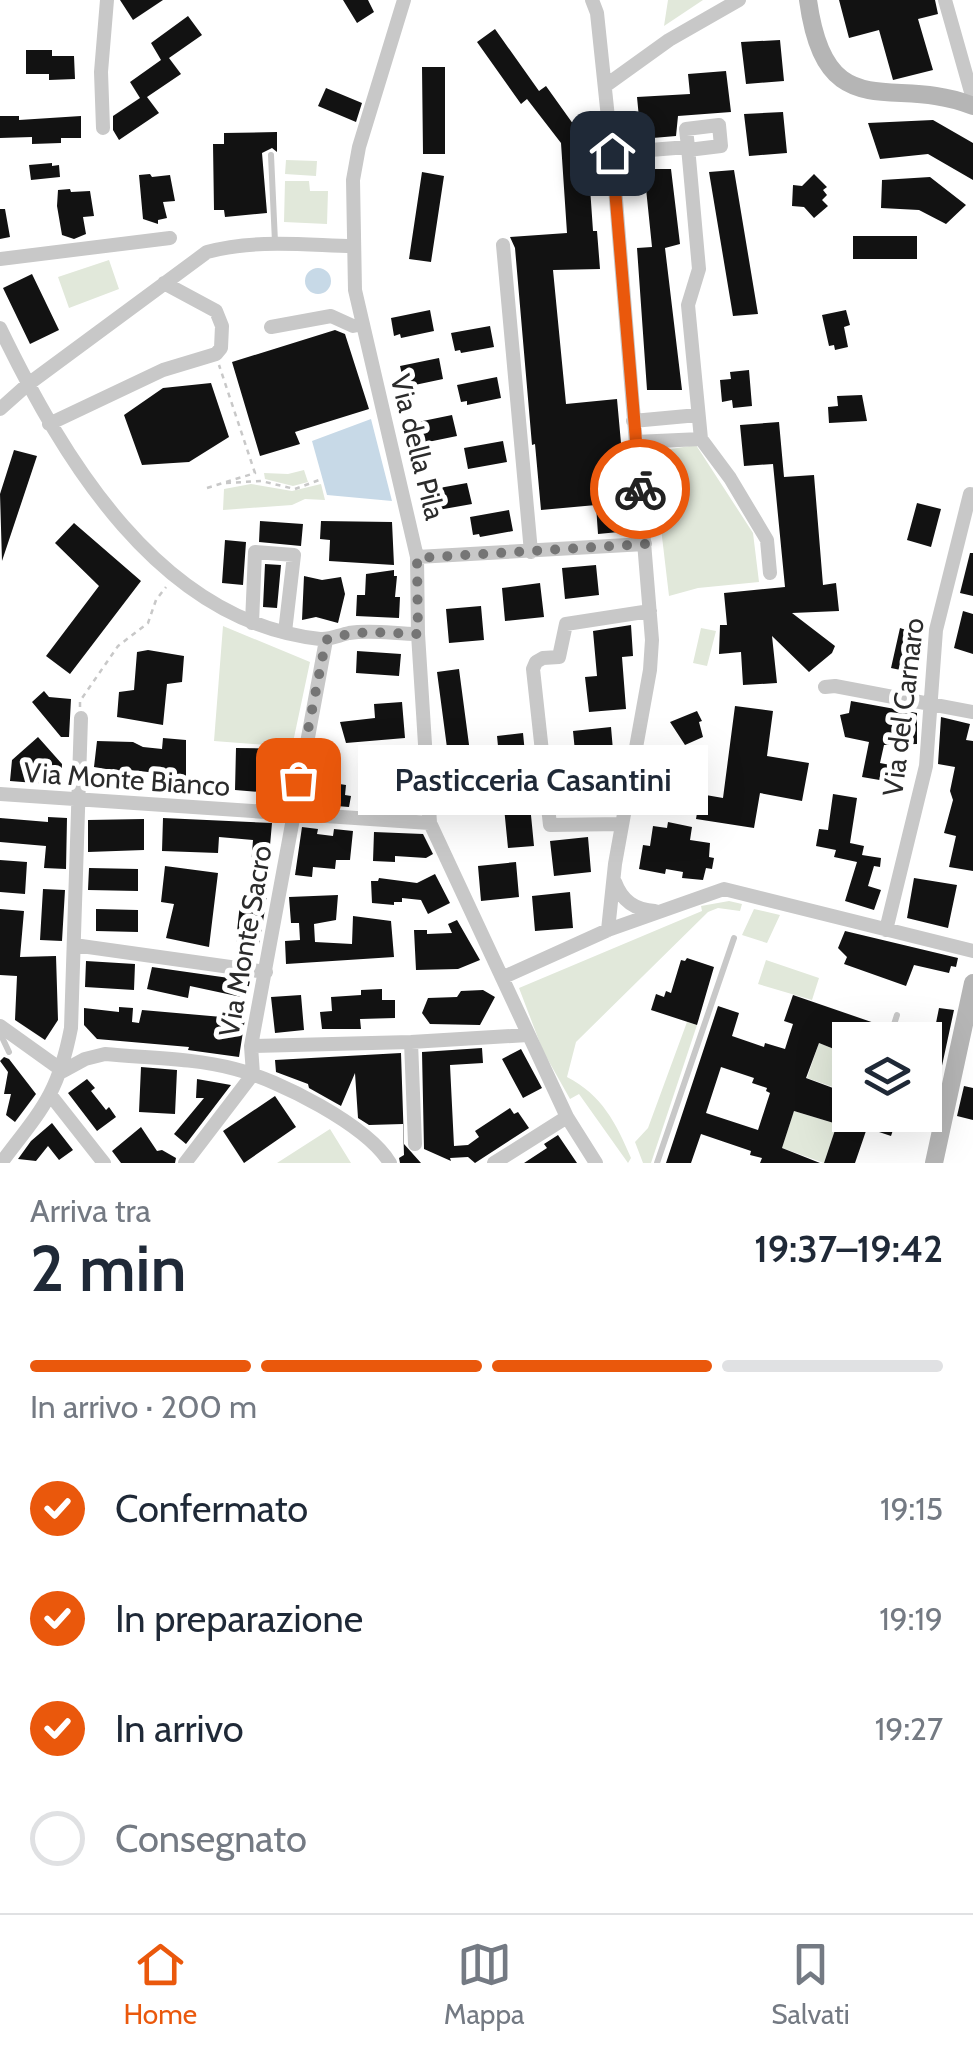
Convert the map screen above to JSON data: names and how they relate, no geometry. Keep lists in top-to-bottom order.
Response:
{
  "streets": {
    "street": [
      "Via della Pila",
      "Via del Carnaro",
      "Via Monte Bianco",
      "Via Monte Sacro"
    ]
  },
  "crossings": [
    ["Via della Pila", "Via Monte Bianco"],
    ["Via Monte Bianco", "Via Monte Sacro"]
  ],
  "places": ["Pasticceria Casantini"],
  "page": {
    "bubble": "Pasticceria Casantini",
    "heading": ["2 min", "Arriva tra", "19:37–19:42"],
    "bar": "In arrivo · 200 m",
    "list": [
      ["Confermato", "19:15"],
      ["In preparazione", "19:19"],
      ["In arrivo", "19:27"],
      "Consegnato"
    ],
    "tabs": ["Home", "Mappa", "Salvati"]
  }
}
